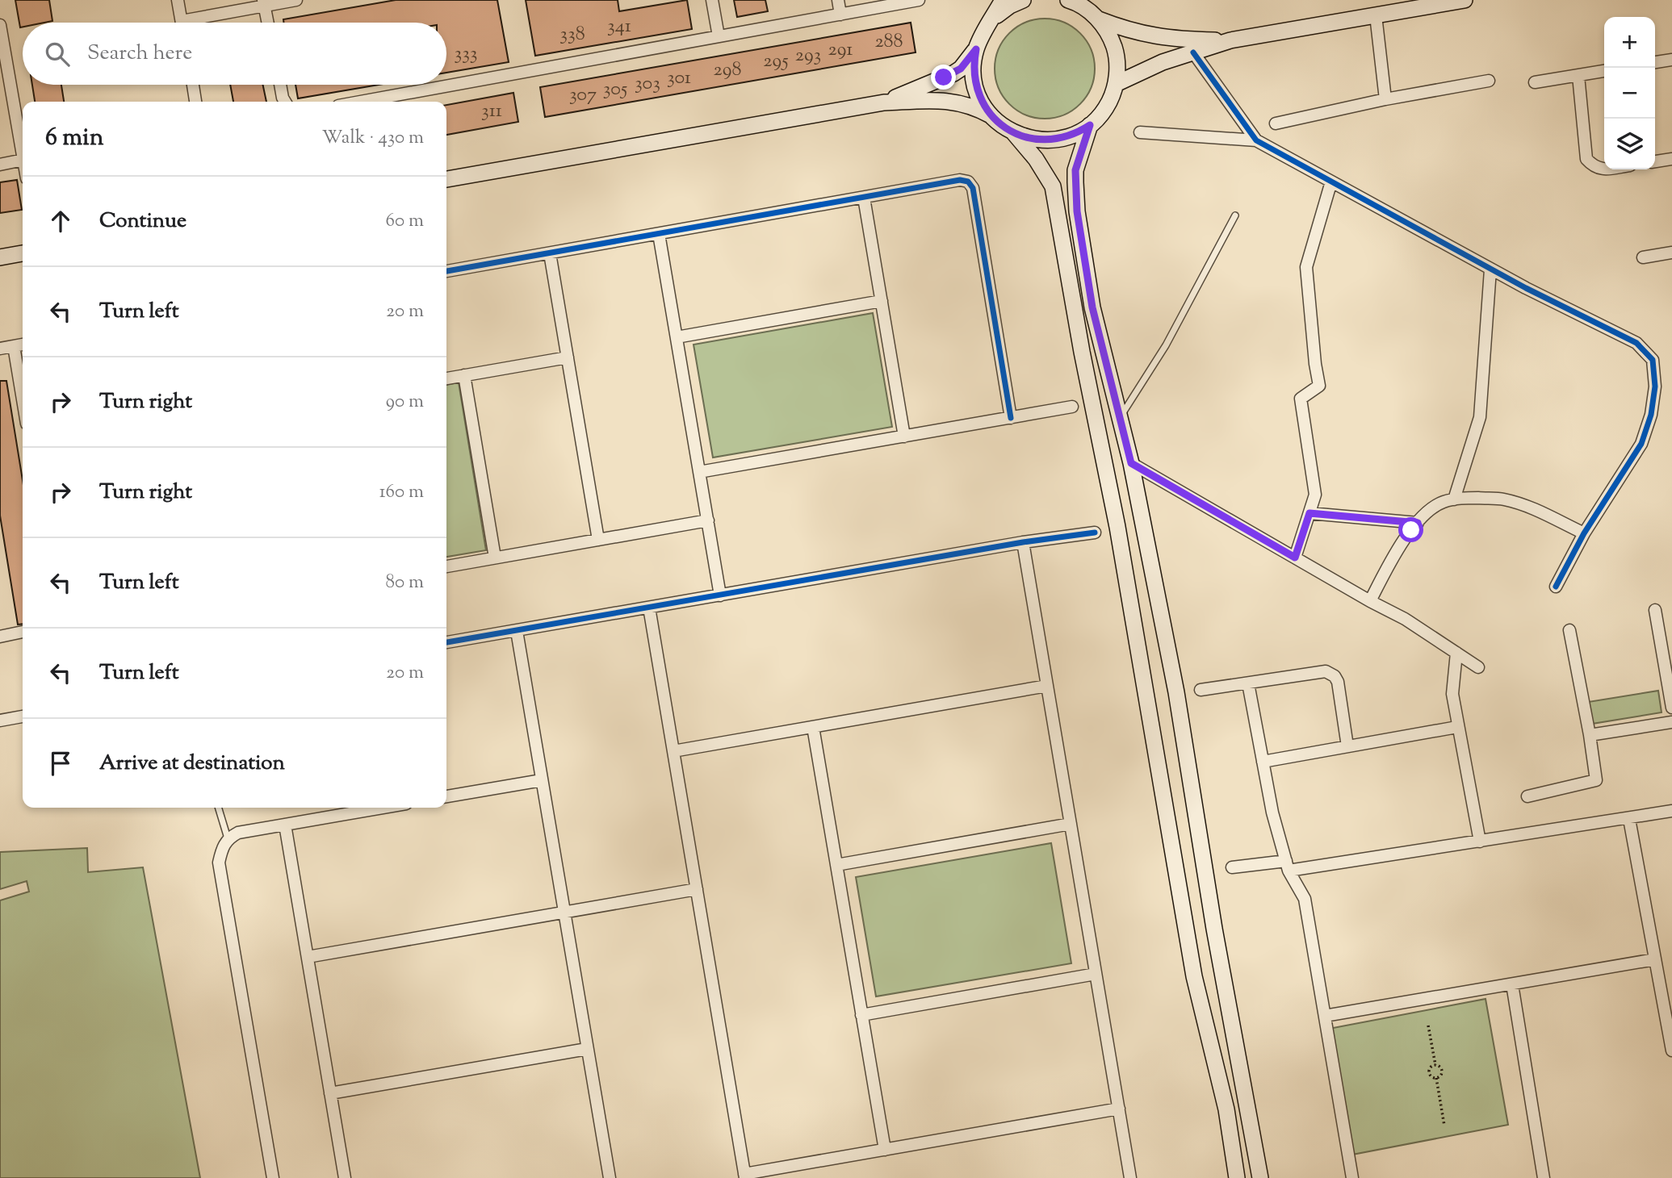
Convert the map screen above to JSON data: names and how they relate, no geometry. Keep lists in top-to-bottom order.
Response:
{
  "house_numbers": [
    "341",
    "338",
    "288",
    "291",
    "333",
    "293",
    "295",
    "298",
    "301",
    "303",
    "305",
    "307",
    "311"
  ],
  "page": {
    "map_buttons": ["+", "−"],
    "search": "Search here",
    "heading": ["6 min", "Walk · 430 m"],
    "list": [
      ["Continue", "60 m"],
      ["Turn left", "20 m"],
      ["Turn right", "90 m"],
      ["Turn right", "160 m"],
      ["Turn left", "80 m"],
      ["Turn left", "20 m"],
      "Arrive at destination"
    ]
  }
}
